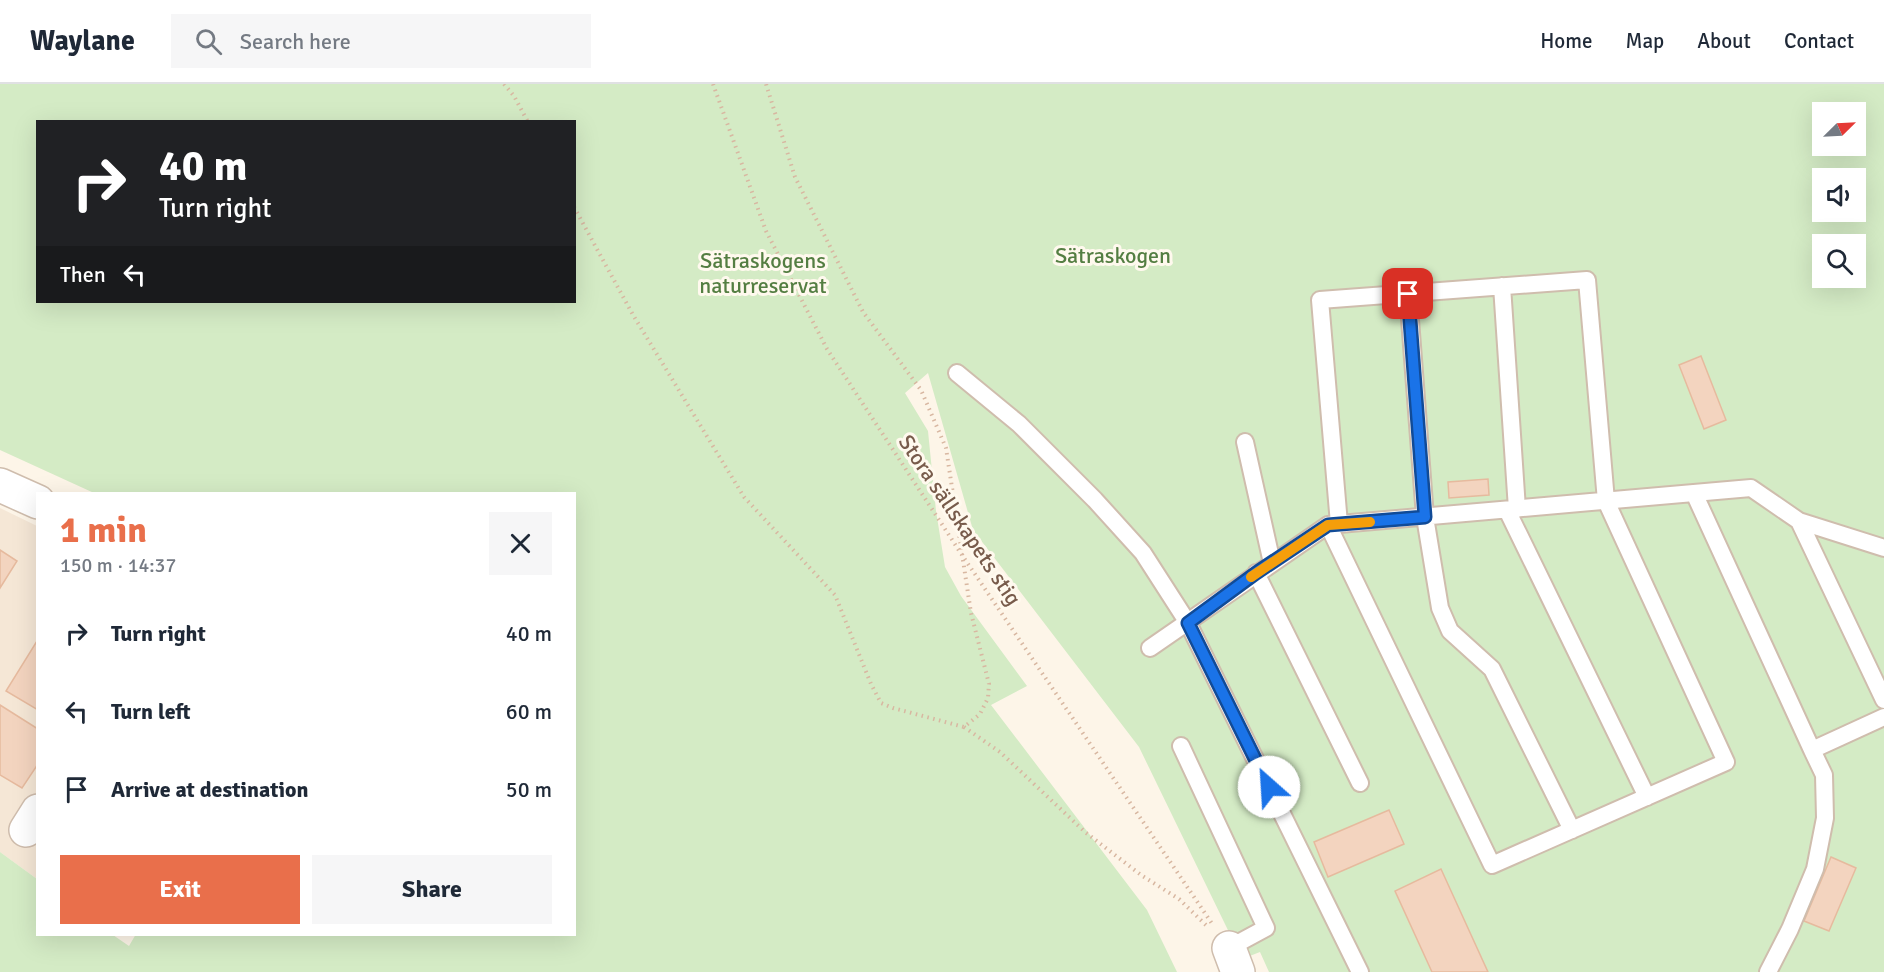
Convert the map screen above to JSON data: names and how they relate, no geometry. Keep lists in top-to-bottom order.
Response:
{
  "streets": {
    "path": ["Stora sällskapets stig"]
  },
  "parks": ["Sätraskogen", "Sätraskogens naturreservat"],
  "north": "top right",
  "page": {
    "header": "Waylane",
    "search": "Search here",
    "nav": [
      "Home",
      "Map",
      "About",
      "Contact"
    ],
    "turn": ["40 m", "Turn right"],
    "then": "Then",
    "heading": ["1 min", "150 m · 14:37"],
    "list": [
      {
        "name": "Turn right",
        "value": "40 m"
      },
      {
        "name": "Turn left",
        "value": "60 m"
      },
      {
        "name": "Arrive at destination",
        "value": "50 m"
      }
    ],
    "buttons": ["Exit", "Share"]
  }
}
